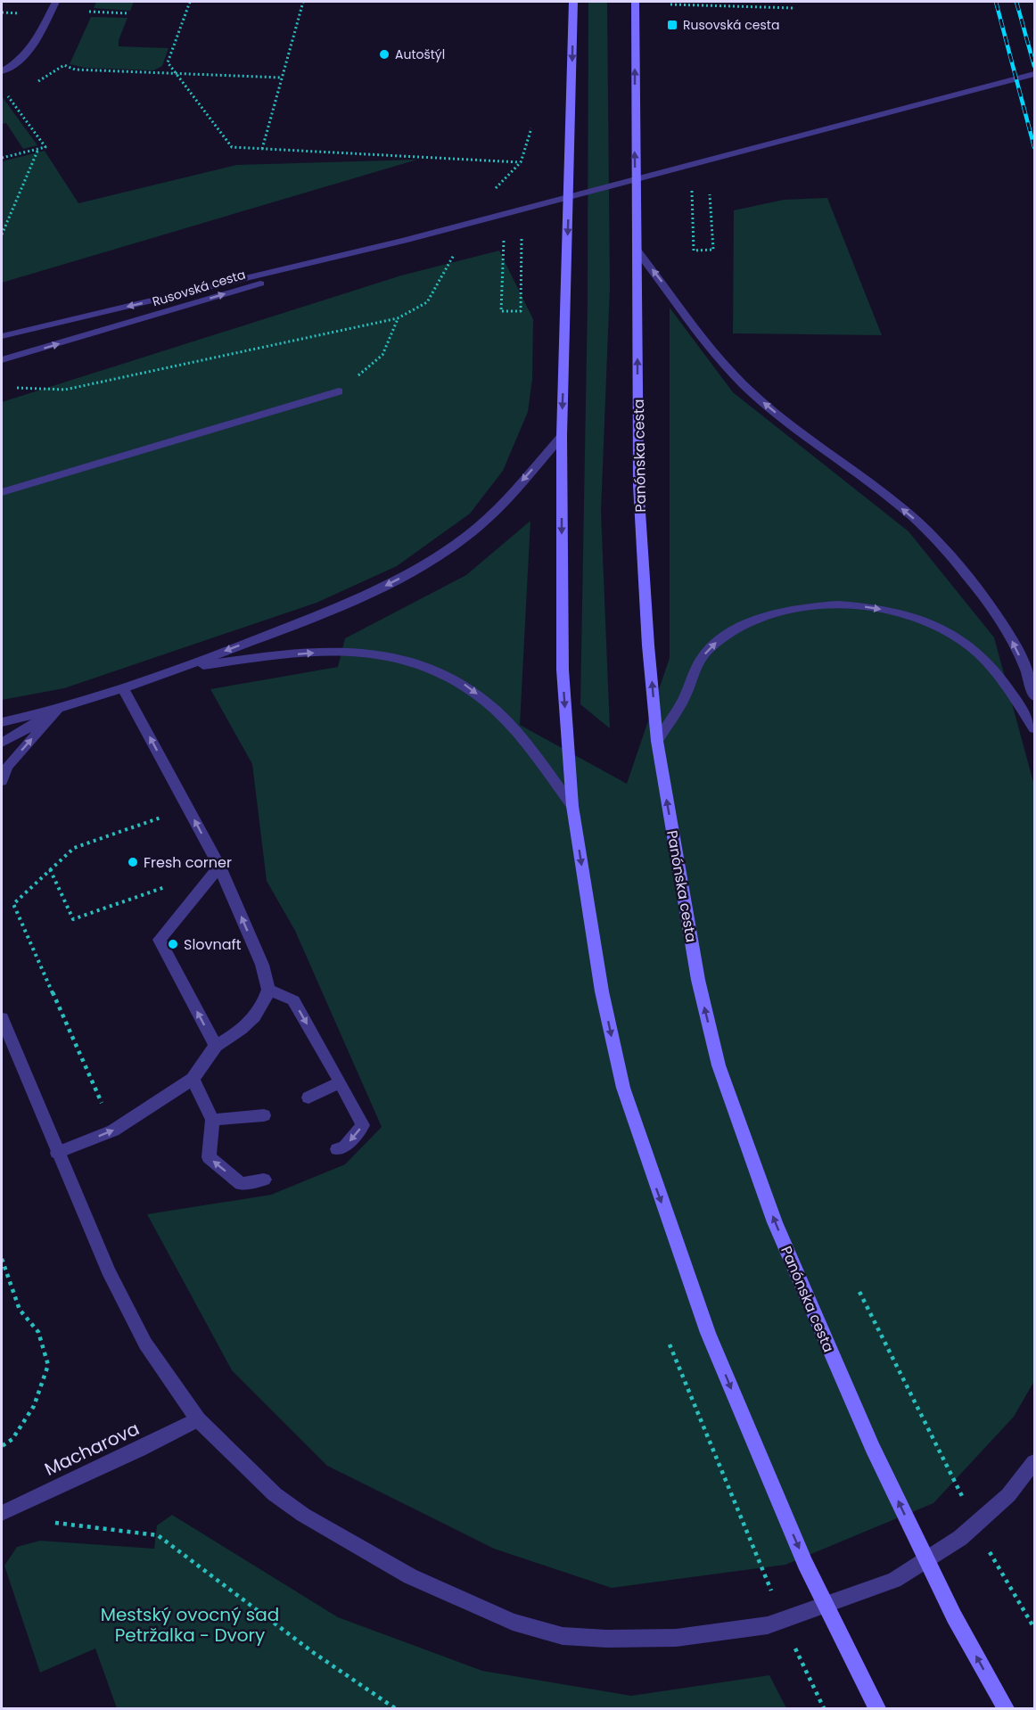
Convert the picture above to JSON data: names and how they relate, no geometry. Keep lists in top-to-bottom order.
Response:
{
  "streets": {
    "main road": ["Panónska cesta"],
    "street": ["Rusovská cesta", "Macharova"]
  },
  "parks": ["Mestský ovocný sad Petržalka - Dvory"],
  "places": {
    "transit": ["Rusovská cesta"],
    "other": ["Autoštýl", "Fresh corner", "Slovnaft"]
  }
}
